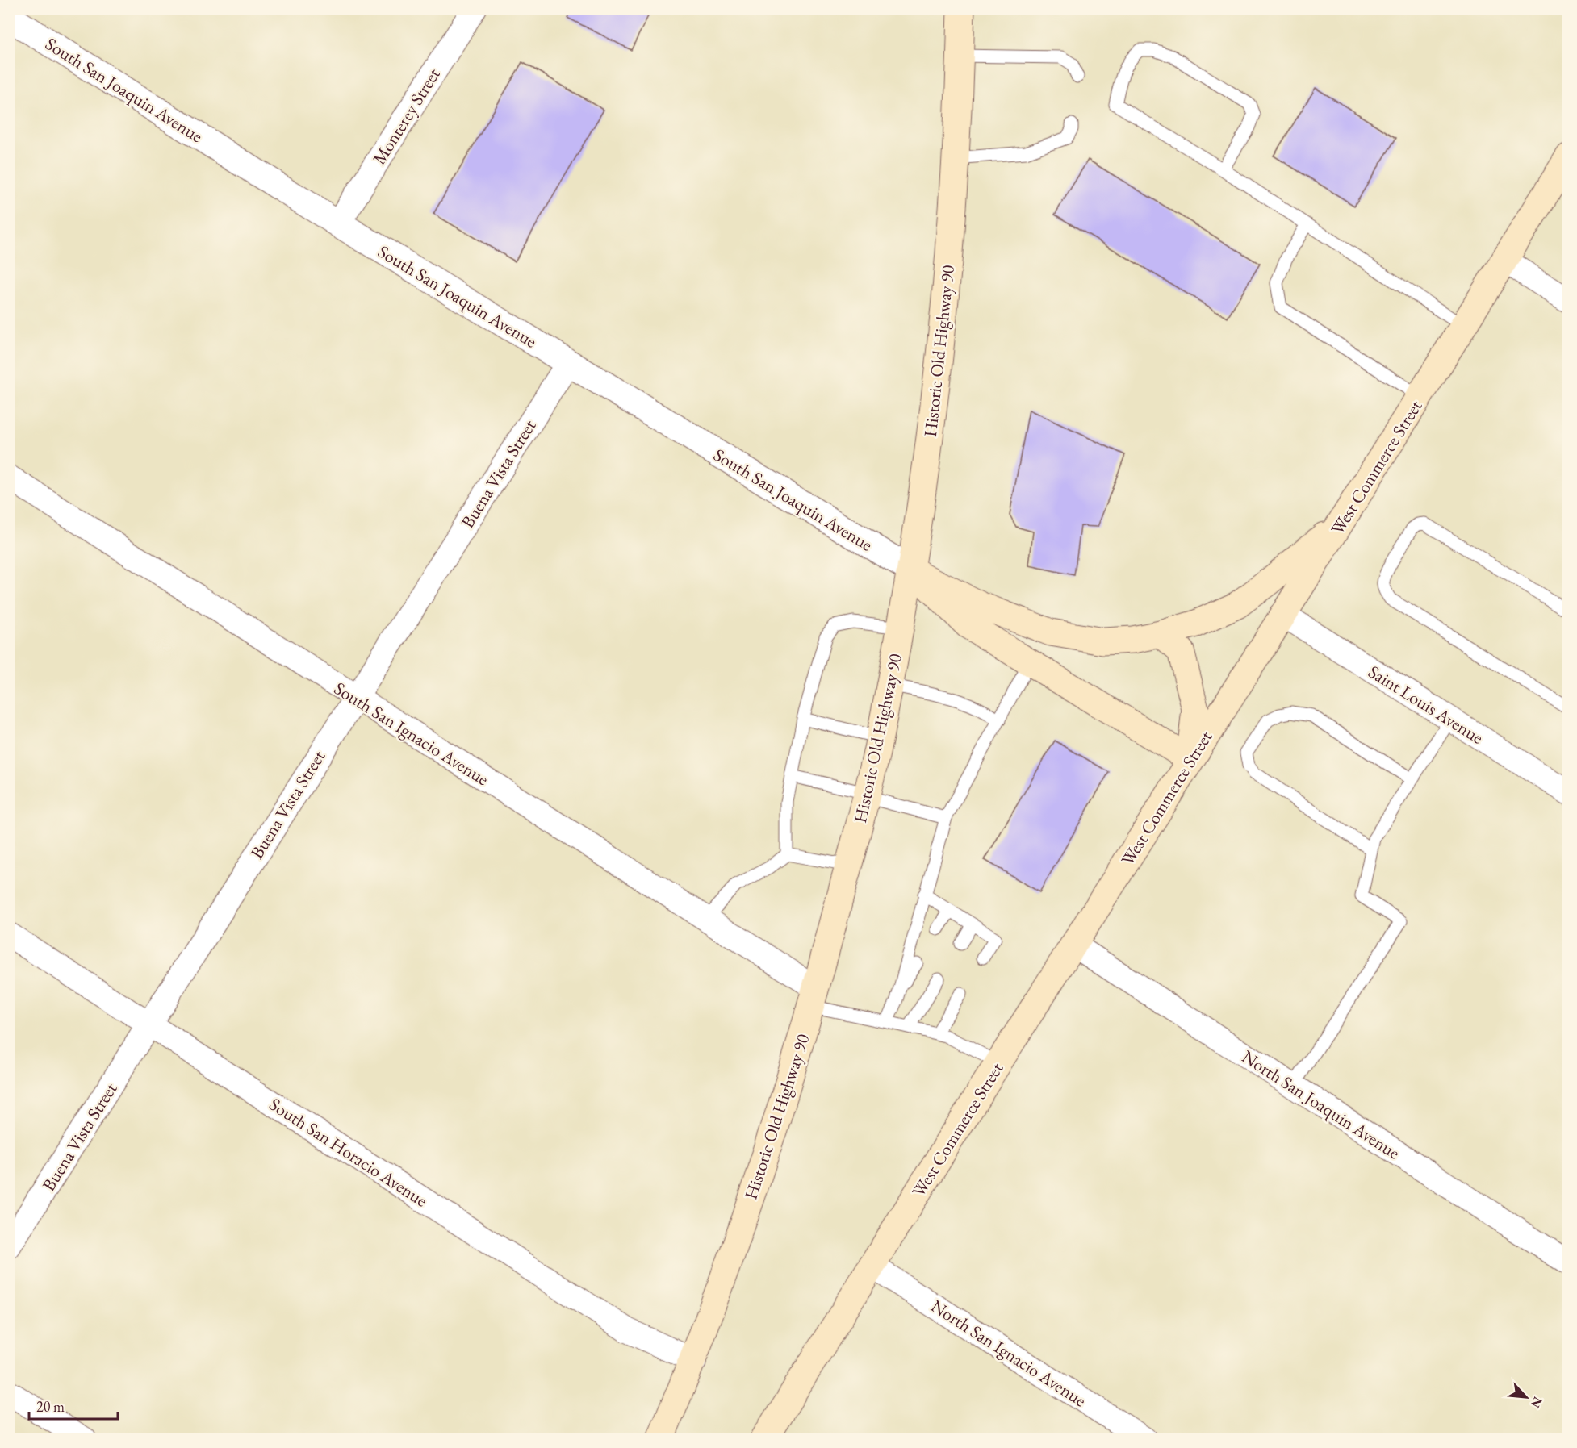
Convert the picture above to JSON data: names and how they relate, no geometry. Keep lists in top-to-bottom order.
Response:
{
  "streets": {
    "main road": ["South San Joaquin Avenue", "Historic Old Highway 90", "West Commerce Street"],
    "street": [
      "Monterey Street",
      "Buena Vista Street",
      "Saint Louis Avenue",
      "South San Ignacio Avenue",
      "North San Joaquin Avenue",
      "South San Horacio Avenue",
      "North San Ignacio Avenue"
    ]
  },
  "crossings": [
    ["South San Joaquin Avenue", "Monterey Street"],
    ["South San Joaquin Avenue", "Historic Old Highway 90"],
    ["South San Joaquin Avenue", "West Commerce Street"],
    ["South San Joaquin Avenue", "Buena Vista Street"],
    ["Historic Old Highway 90", "South San Ignacio Avenue"],
    ["Historic Old Highway 90", "South San Horacio Avenue"],
    ["West Commerce Street", "Saint Louis Avenue"],
    ["West Commerce Street", "North San Joaquin Avenue"],
    ["West Commerce Street", "North San Ignacio Avenue"],
    ["Buena Vista Street", "South San Ignacio Avenue"],
    ["Buena Vista Street", "South San Horacio Avenue"]
  ],
  "scale_bar": "20 m",
  "north": "bottom right"
}
